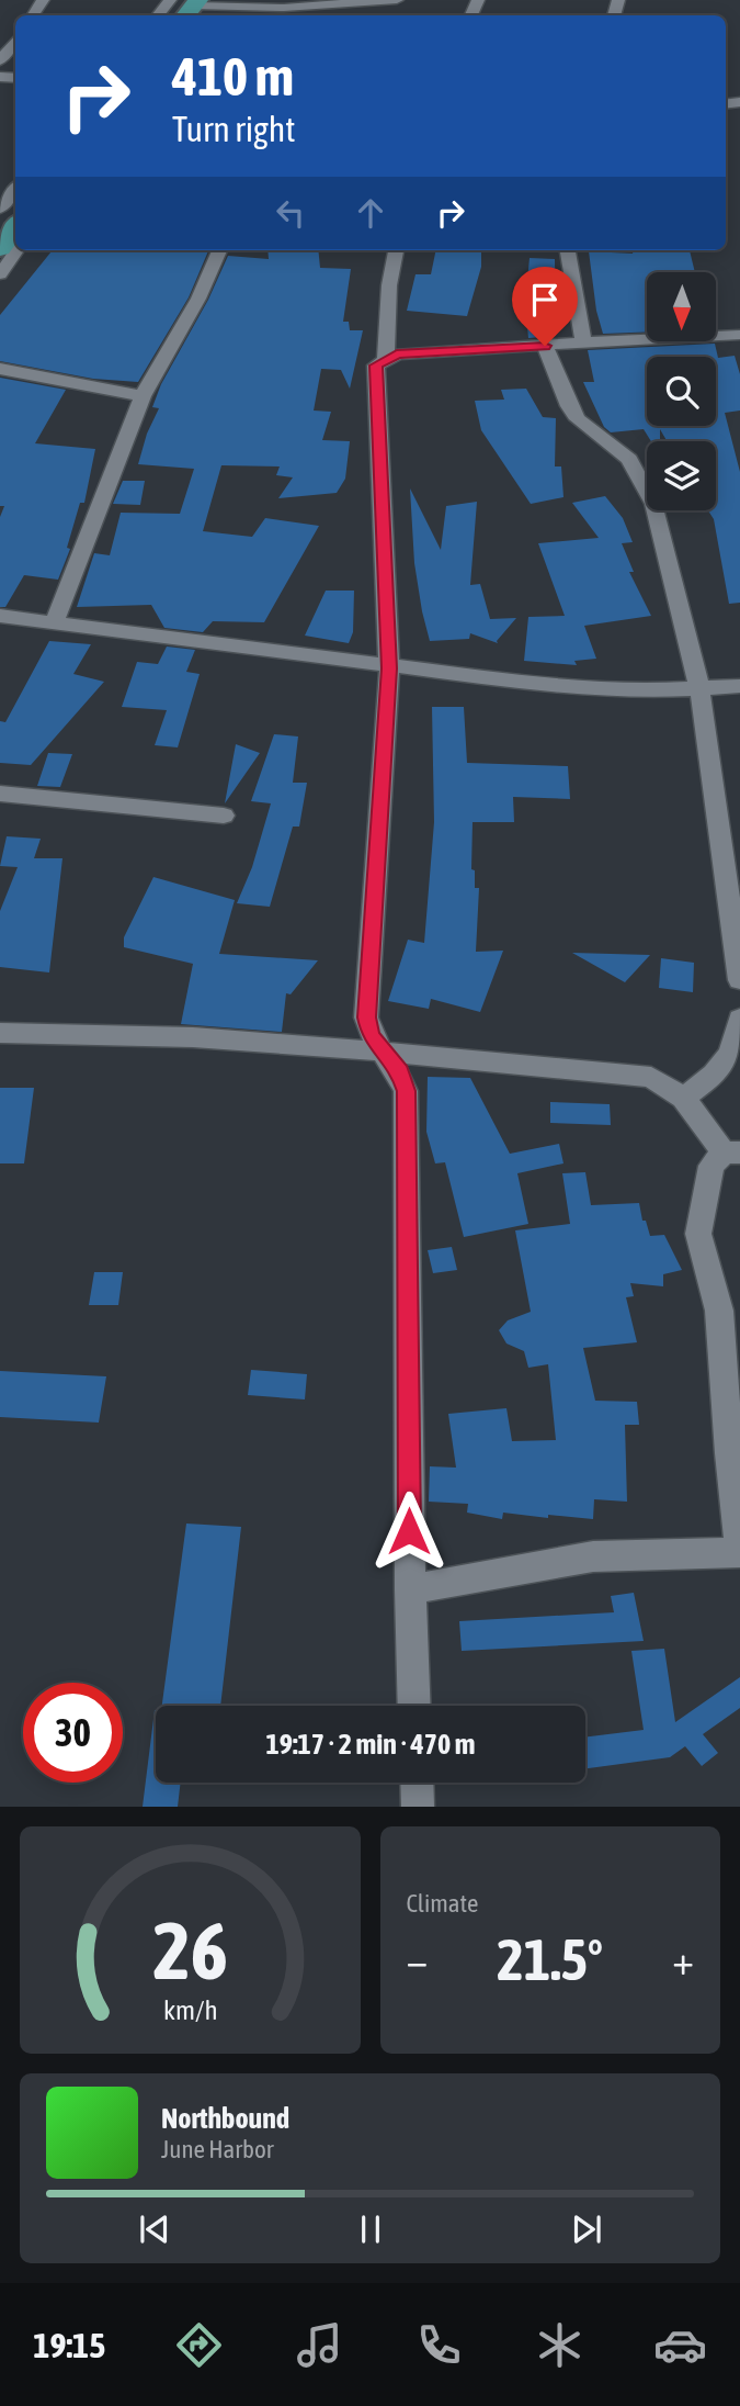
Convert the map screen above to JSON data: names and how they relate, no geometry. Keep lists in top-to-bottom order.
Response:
{
  "north": "bottom",
  "page": {
    "turn": ["410 m", "Turn right"],
    "limit": "30",
    "trip": "19:17 · 2 min · 470 m",
    "tile": "Climate",
    "heat": ["−", "21.5°", "+"],
    "song": ["Northbound", "June Harbor"],
    "tabs": "19:15",
    "gauge": ["26", "km/h"]
  }
}
